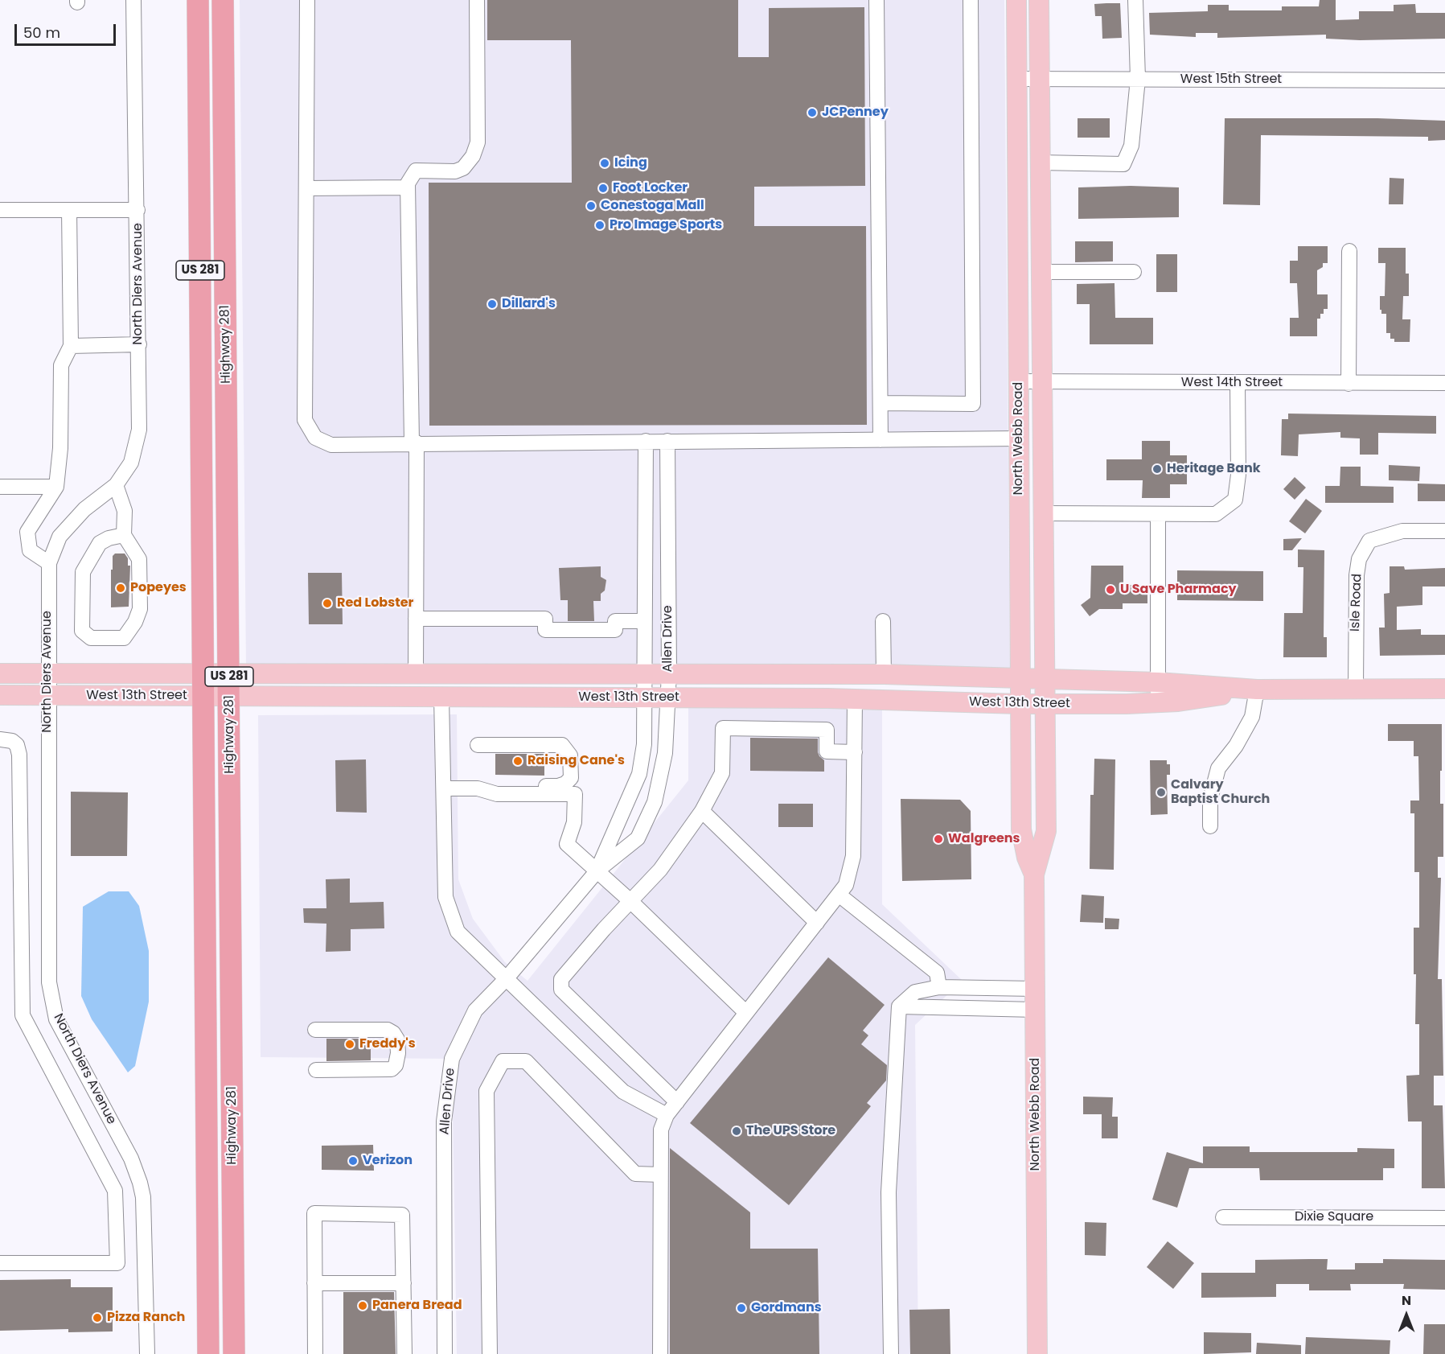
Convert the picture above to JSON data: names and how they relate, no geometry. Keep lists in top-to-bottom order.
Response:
{
  "streets": {
    "highway": ["US 281", "Highway 281"],
    "main road": ["North Webb Road", "West 13th Street"],
    "street": [
      "West 15th Street",
      "North Diers Avenue",
      "West 14th Street",
      "Isle Road",
      "Allen Drive",
      "Dixie Square"
    ]
  },
  "crossings": [
    ["West 15th Street", "North Webb Road"],
    ["North Diers Avenue", "West 13th Street"],
    ["Highway 281", "West 13th Street"],
    ["West 14th Street", "North Webb Road"],
    ["North Webb Road", "West 13th Street"],
    ["Isle Road", "West 13th Street"],
    ["Allen Drive", "West 13th Street"]
  ],
  "places": [
    "JCPenney",
    "Icing",
    "Foot Locker",
    "Conestoga Mall",
    "Pro Image Sports",
    "Dillard's",
    "Heritage Bank",
    "Popeyes",
    "U Save Pharmacy",
    "Red Lobster",
    "Raising Cane's",
    "Calvary Baptist Church",
    "Walgreens",
    "Freddy's",
    "The UPS Store",
    "Verizon",
    "Panera Bread",
    "Gordmans",
    "Pizza Ranch"
  ],
  "scale_bar": "50 m",
  "north": "top"
}
